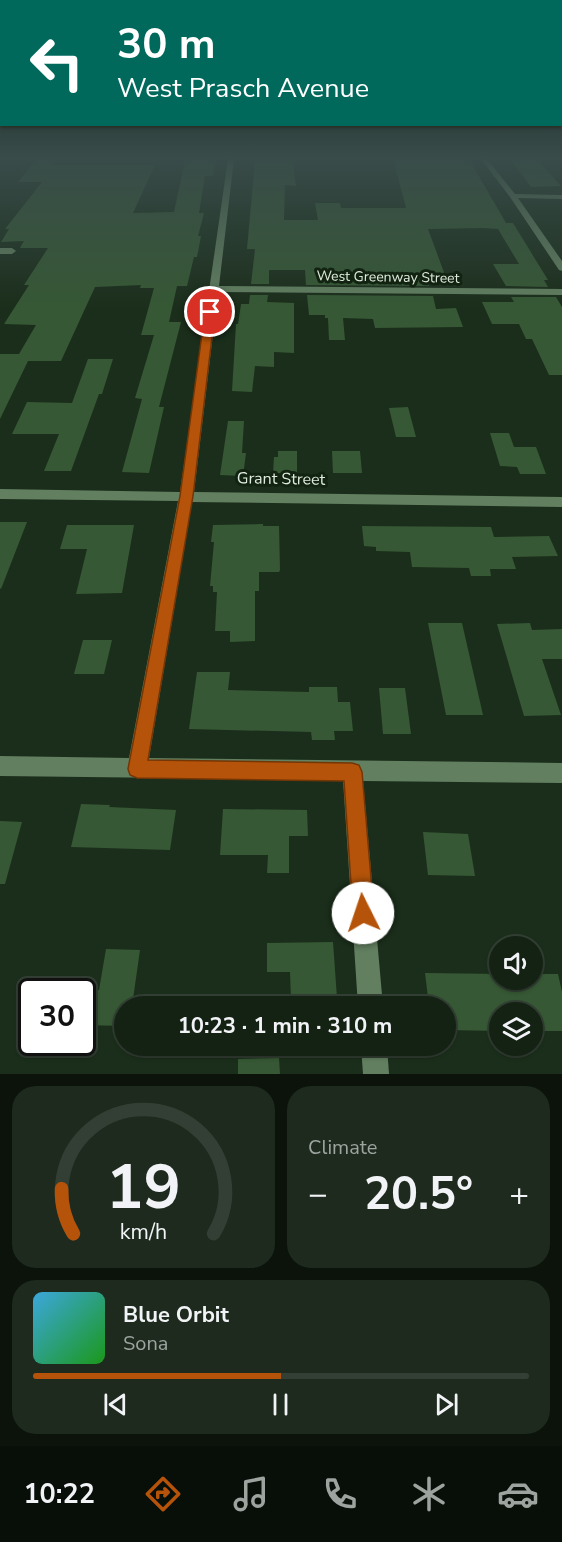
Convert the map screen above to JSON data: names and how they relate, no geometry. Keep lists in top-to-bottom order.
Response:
{
  "streets": {
    "street": ["West Greenway Street", "Grant Street"]
  },
  "page": {
    "turn": ["30 m", "West Prasch Avenue"],
    "limit": "30",
    "trip": "10:23 · 1 min · 310 m",
    "tile": "Climate",
    "heat": ["−", "20.5°", "+"],
    "song": ["Blue Orbit", "Sona"],
    "tabs": "10:22",
    "gauge": ["19", "km/h"]
  }
}
